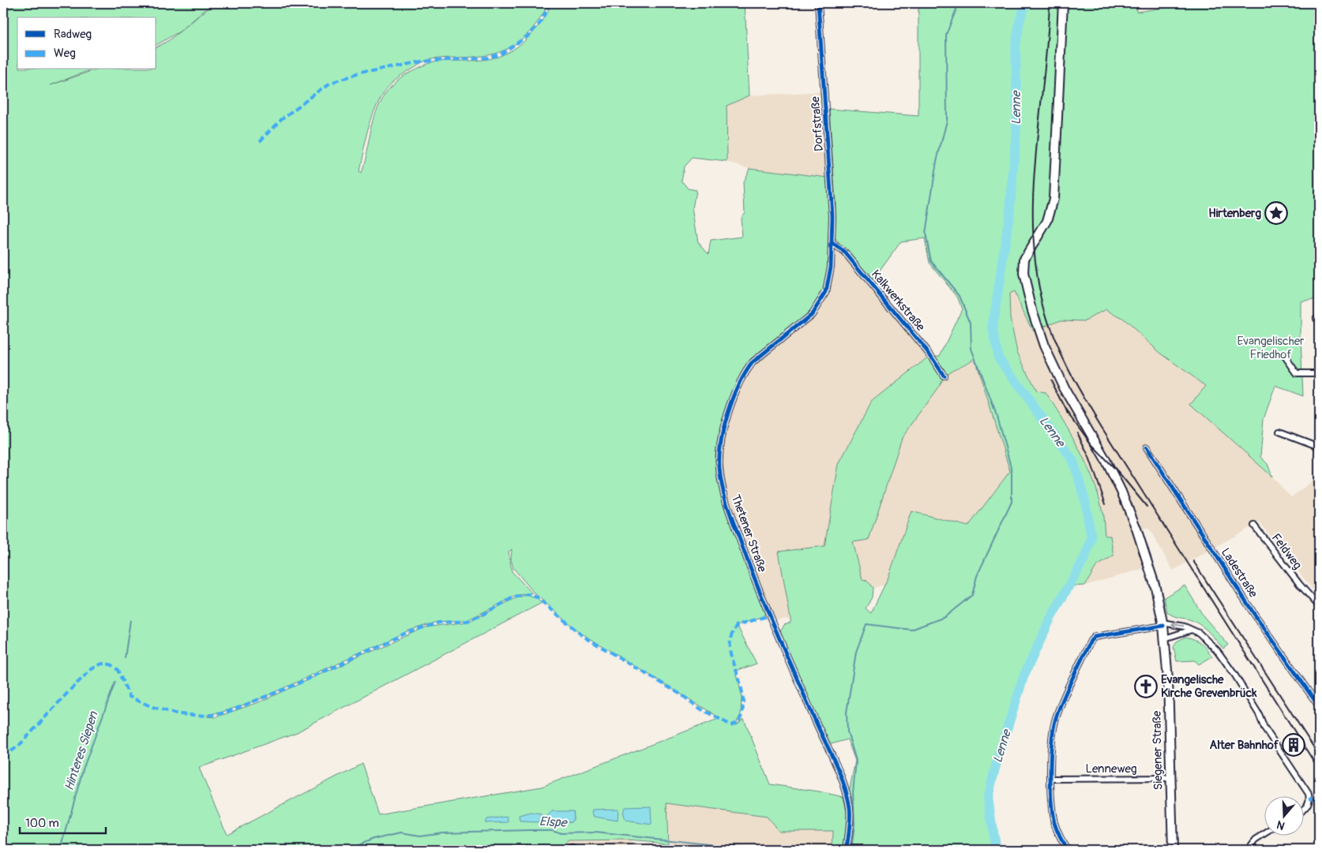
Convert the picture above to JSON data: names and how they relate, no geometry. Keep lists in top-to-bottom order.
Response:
{
  "streets": {
    "main road": ["Siegener Straße"],
    "street": [
      "Dorfstraße",
      "Kalkwerkstraße",
      "Thetener Straße",
      "Feldweg",
      "Ladestraße",
      "Lenneweg"
    ]
  },
  "crossings": [
    ["Dorfstraße", "Kalkwerkstraße"],
    ["Dorfstraße", "Thetener Straße"],
    ["Kalkwerkstraße", "Thetener Straße"],
    ["Siegener Straße", "Lenneweg"]
  ],
  "water": ["Lenne", "Hinteres Siepen", "Elspe"],
  "parks": ["Evangelischer Friedhof"],
  "places": {
    "place": ["Hirtenberg"],
    "church": ["Evangelische Kirche Grevenbrück"],
    "building": ["Alter Bahnhof"]
  },
  "legend": ["Radweg", "Weg"],
  "scale_bar": "100 m",
  "north": "bottom"
}
